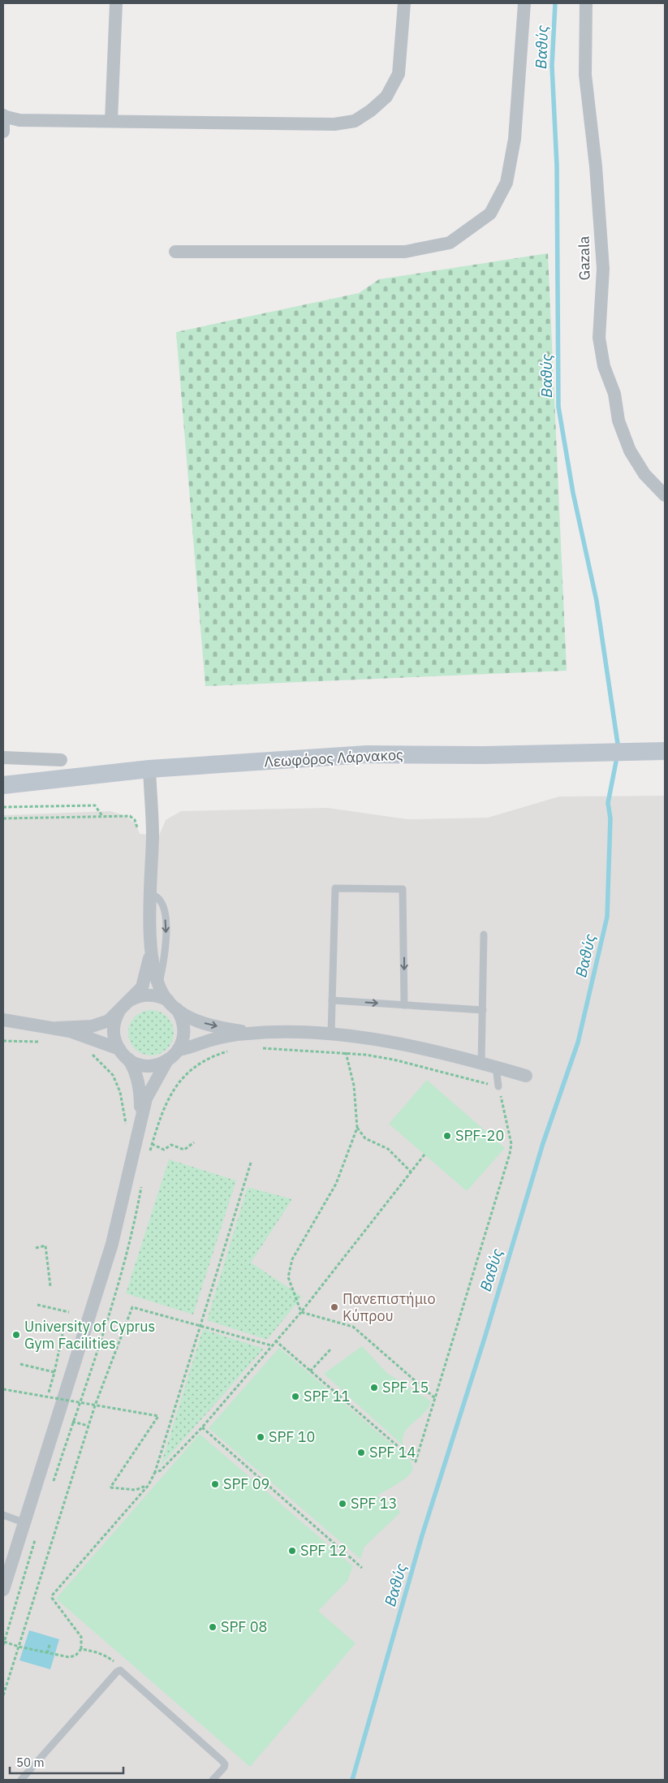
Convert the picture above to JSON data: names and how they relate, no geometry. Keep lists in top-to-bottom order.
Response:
{
  "streets": {
    "main road": ["Λεωφόρος Λάρνακος"],
    "street": ["Gazala"]
  },
  "water": ["Βαθύς"],
  "places": [
    "SPF-20",
    "Πανεπιστήμιο Κύπρου",
    "University of Cyprus Gym Facilities",
    "SPF 15",
    "SPF 11",
    "SPF 10",
    "SPF 14",
    "SPF 09",
    "SPF 13",
    "SPF 12",
    "SPF 08"
  ],
  "scale_bar": "50 m"
}
